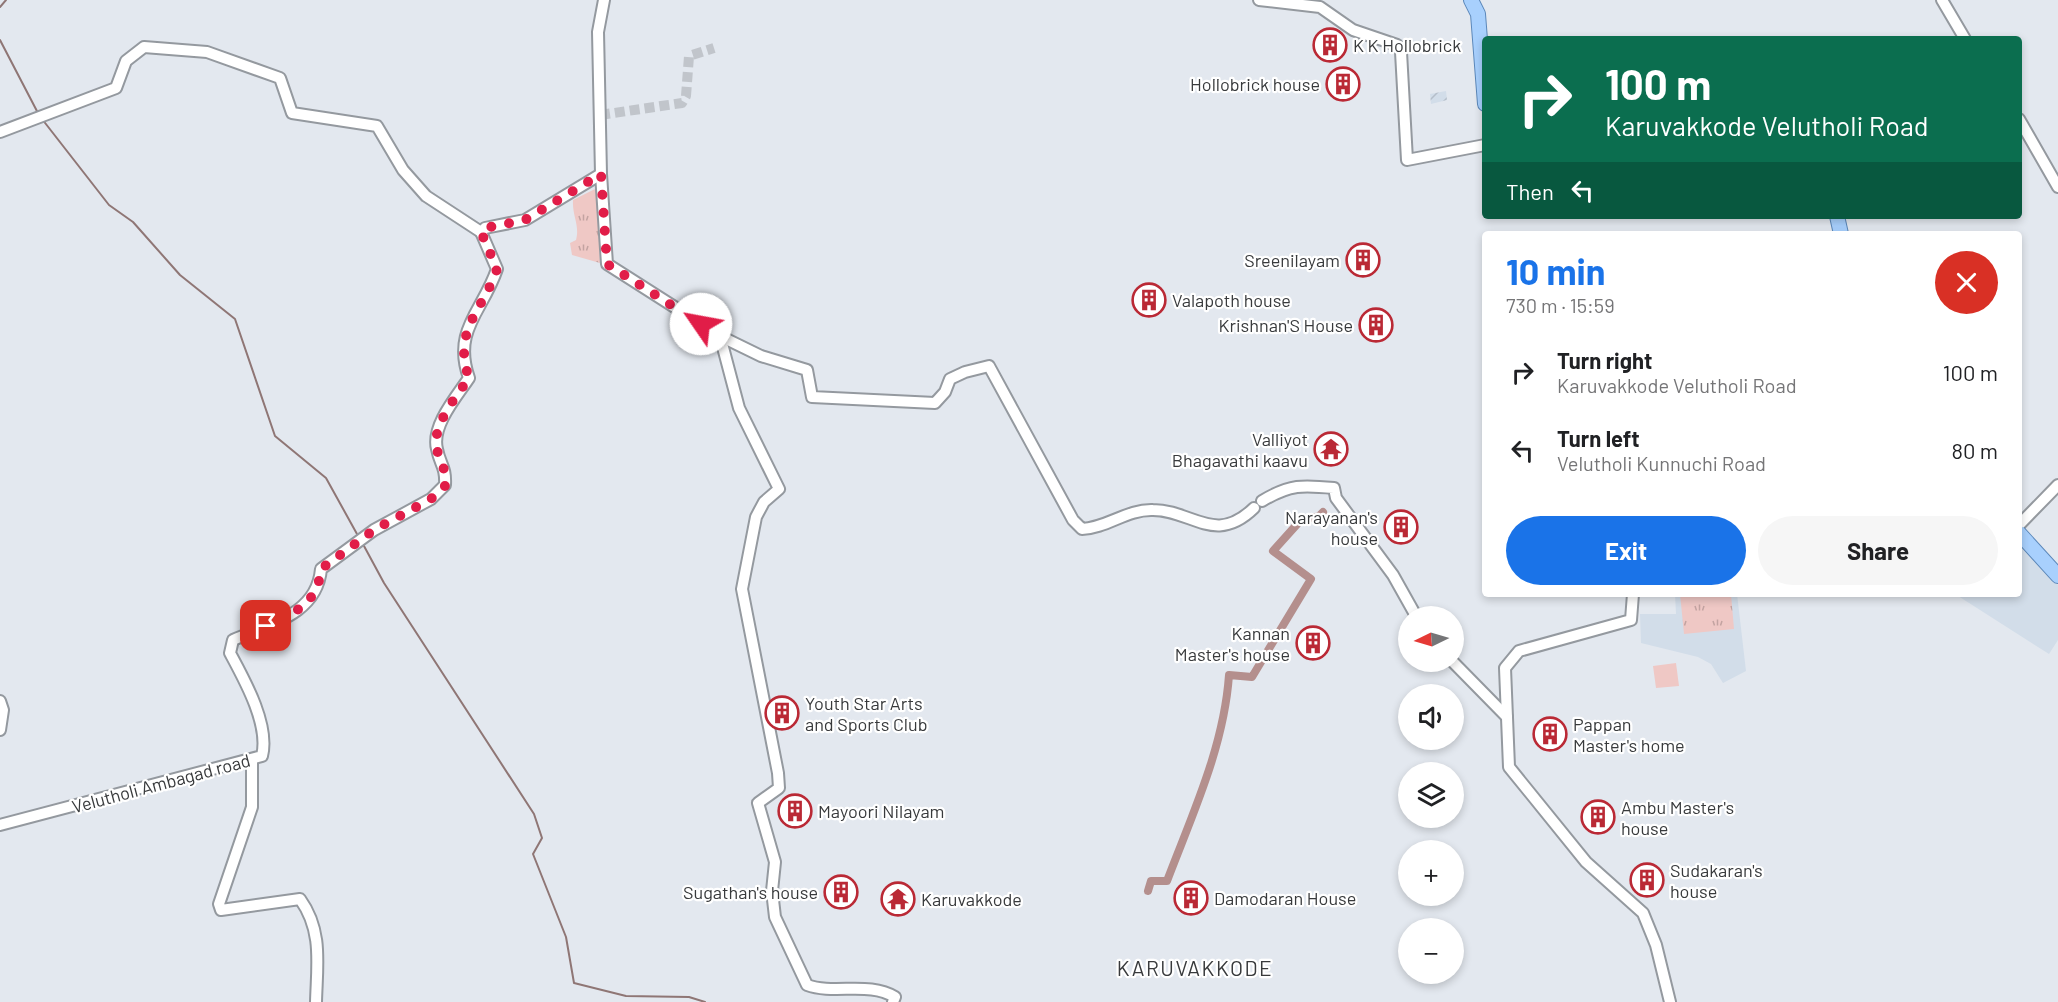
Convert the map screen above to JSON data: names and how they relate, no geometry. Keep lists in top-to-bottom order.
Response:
{
  "streets": {
    "street": ["Velutholi Ambagad road"]
  },
  "districts": ["KARUVAKKODE"],
  "places": {
    "building": [
      "K K Hollobrick",
      "Hollobrick house",
      "Sreenilayam",
      "Valapoth house",
      "Krishnan'S House",
      "Narayanan's house",
      "Kannan Master's house",
      "Youth Star Arts and Sports Club",
      "Pappan Master's home",
      "Mayoori Nilayam",
      "Ambu Master's house",
      "Sudakaran's house",
      "Sugathan's house",
      "Damodaran House"
    ],
    "temple": ["Valliyot Bhagavathi kaavu", "Karuvakkode"]
  },
  "north": "left",
  "page": {
    "turn": ["100 m", "Karuvakkode Velutholi Road"],
    "then": "Then",
    "heading": ["10 min", "730 m · 15:59"],
    "list": [
      {
        "name": "Turn right",
        "note": "Karuvakkode Velutholi Road",
        "value": "100 m"
      },
      {
        "name": "Turn left",
        "note": "Velutholi Kunnuchi Road",
        "value": "80 m"
      }
    ],
    "buttons": ["Exit", "Share"],
    "map_buttons": ["+", "−"]
  }
}
